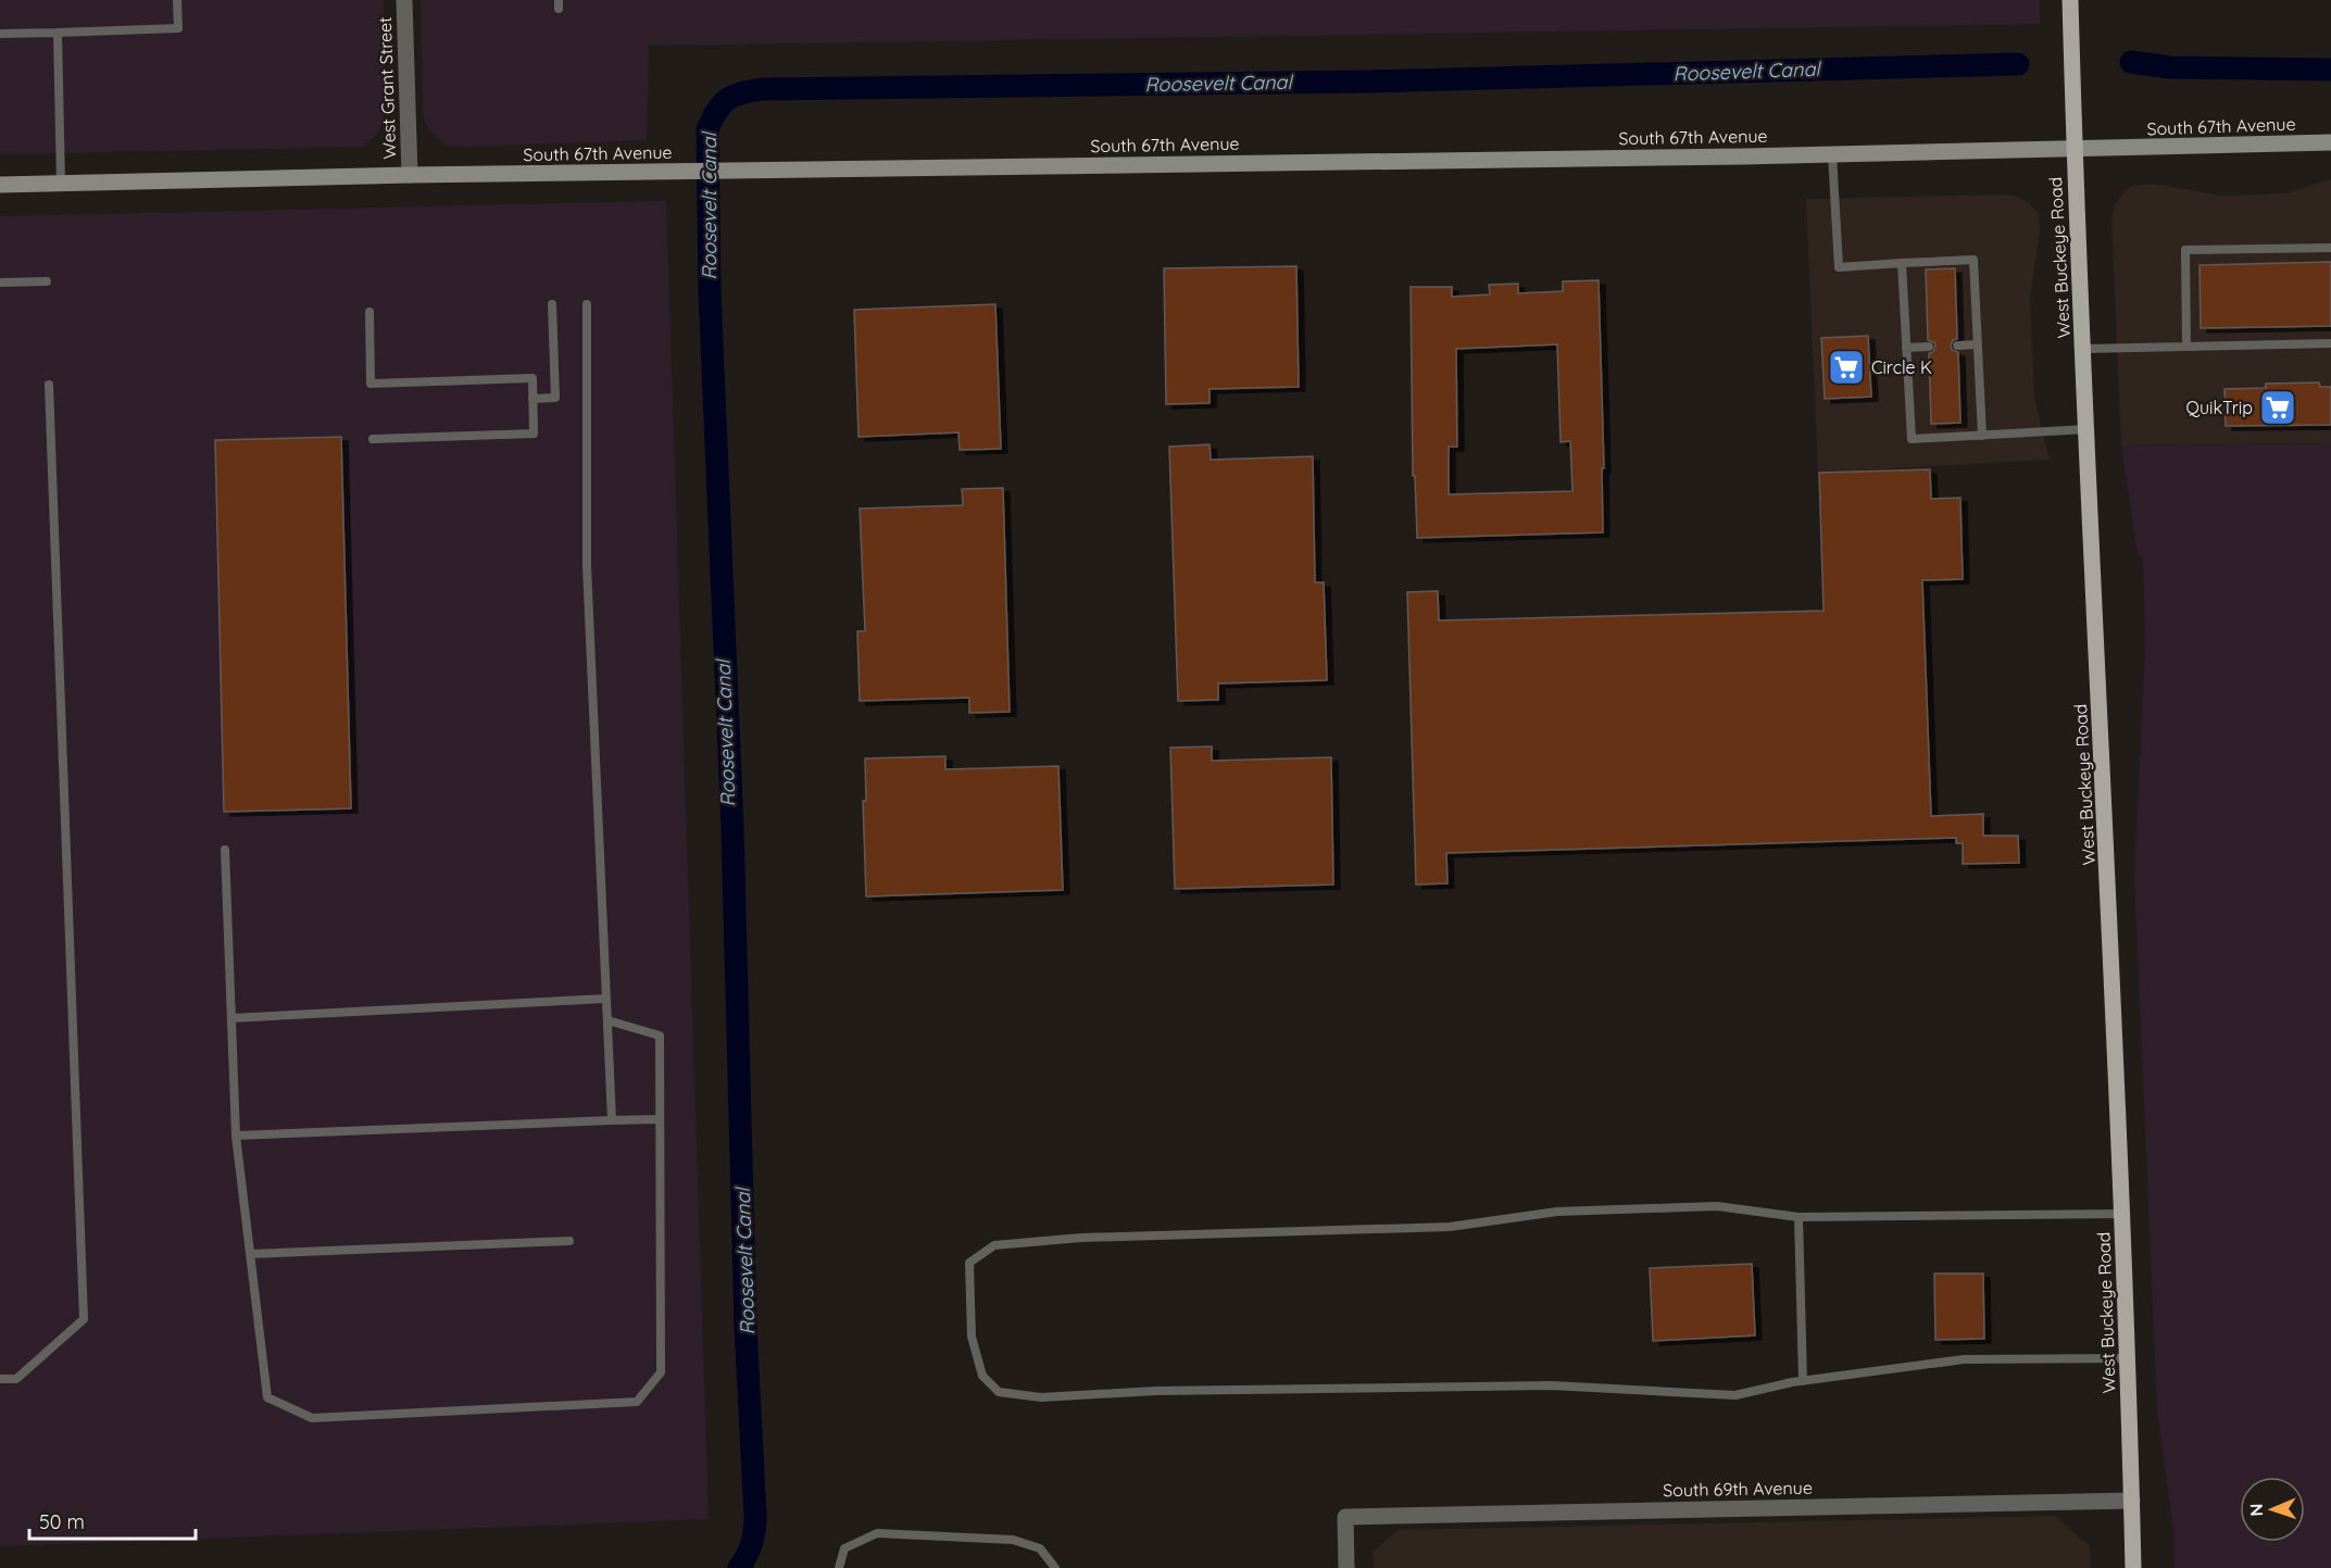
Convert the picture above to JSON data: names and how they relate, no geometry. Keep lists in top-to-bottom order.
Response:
{
  "streets": {
    "main road": ["South 67th Avenue", "West Buckeye Road"],
    "street": ["West Grant Street", "South 69th Avenue"]
  },
  "crossings": [
    ["West Grant Street", "South 67th Avenue"],
    ["South 67th Avenue", "West Buckeye Road"],
    ["West Buckeye Road", "South 69th Avenue"]
  ],
  "water": ["Roosevelt Canal"],
  "places": {
    "supermarket": ["Circle K", "QuikTrip"]
  },
  "scale_bar": "50 m",
  "north": "left"
}
